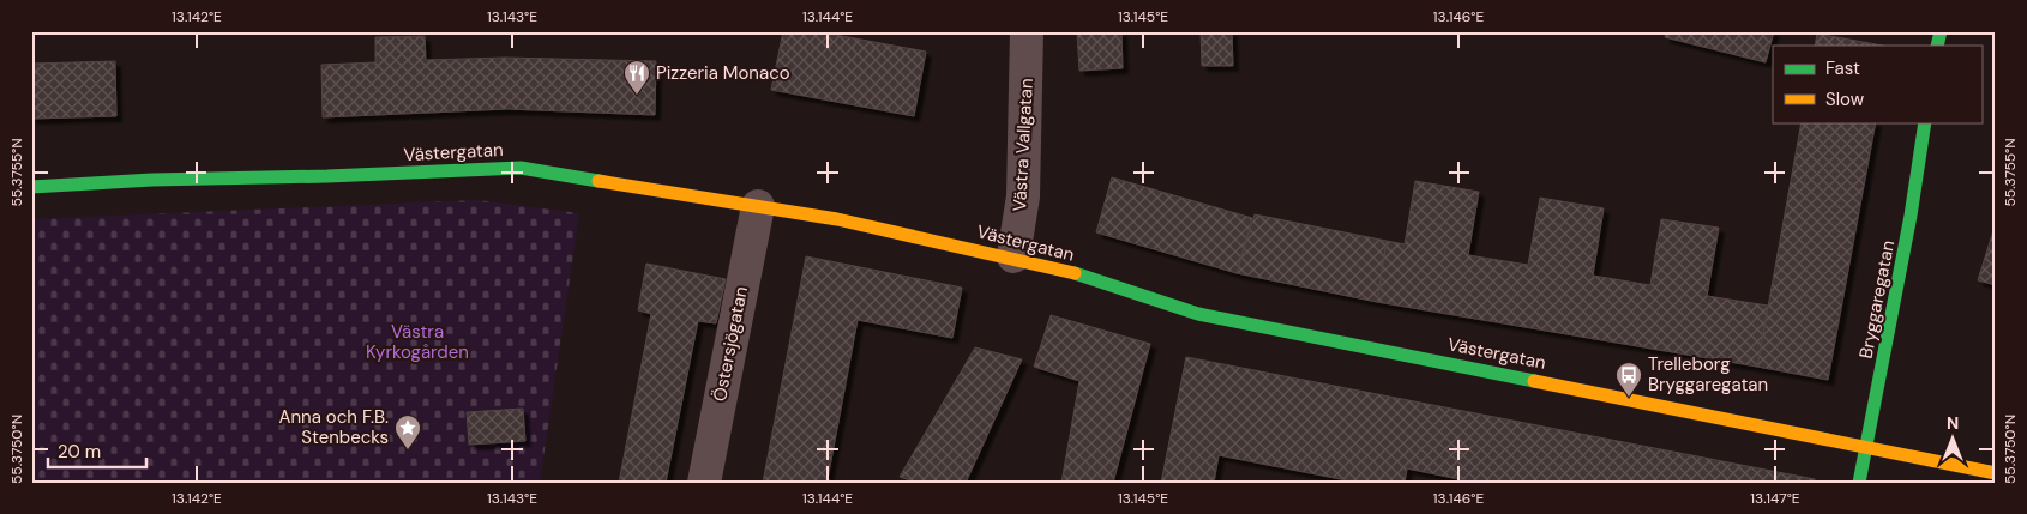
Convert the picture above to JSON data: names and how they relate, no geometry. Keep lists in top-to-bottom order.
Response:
{
  "streets": {
    "street": [
      "Västra Vallgatan",
      "Västergatan",
      "Bryggaregatan",
      "Östersjögatan"
    ]
  },
  "crossings": [
    ["Västra Vallgatan", "Västergatan"],
    ["Västergatan", "Bryggaregatan"],
    ["Västergatan", "Östersjögatan"]
  ],
  "parks": ["Västra Kyrkogården"],
  "places": {
    "restaurant": ["Pizzeria Monaco"],
    "bus stop": ["Trelleborg Bryggaregatan"],
    "place": ["Anna och F.B. Stenbecks"]
  },
  "legend": ["Fast", "Slow"],
  "scale_bar": "20 m",
  "north": "top",
  "coordinates": [
    "13.142°E",
    "13.143°E",
    "13.144°E",
    "13.145°E",
    "13.146°E",
    "55.3755°N",
    "55.3750°N",
    "13.147°E"
  ]
}
